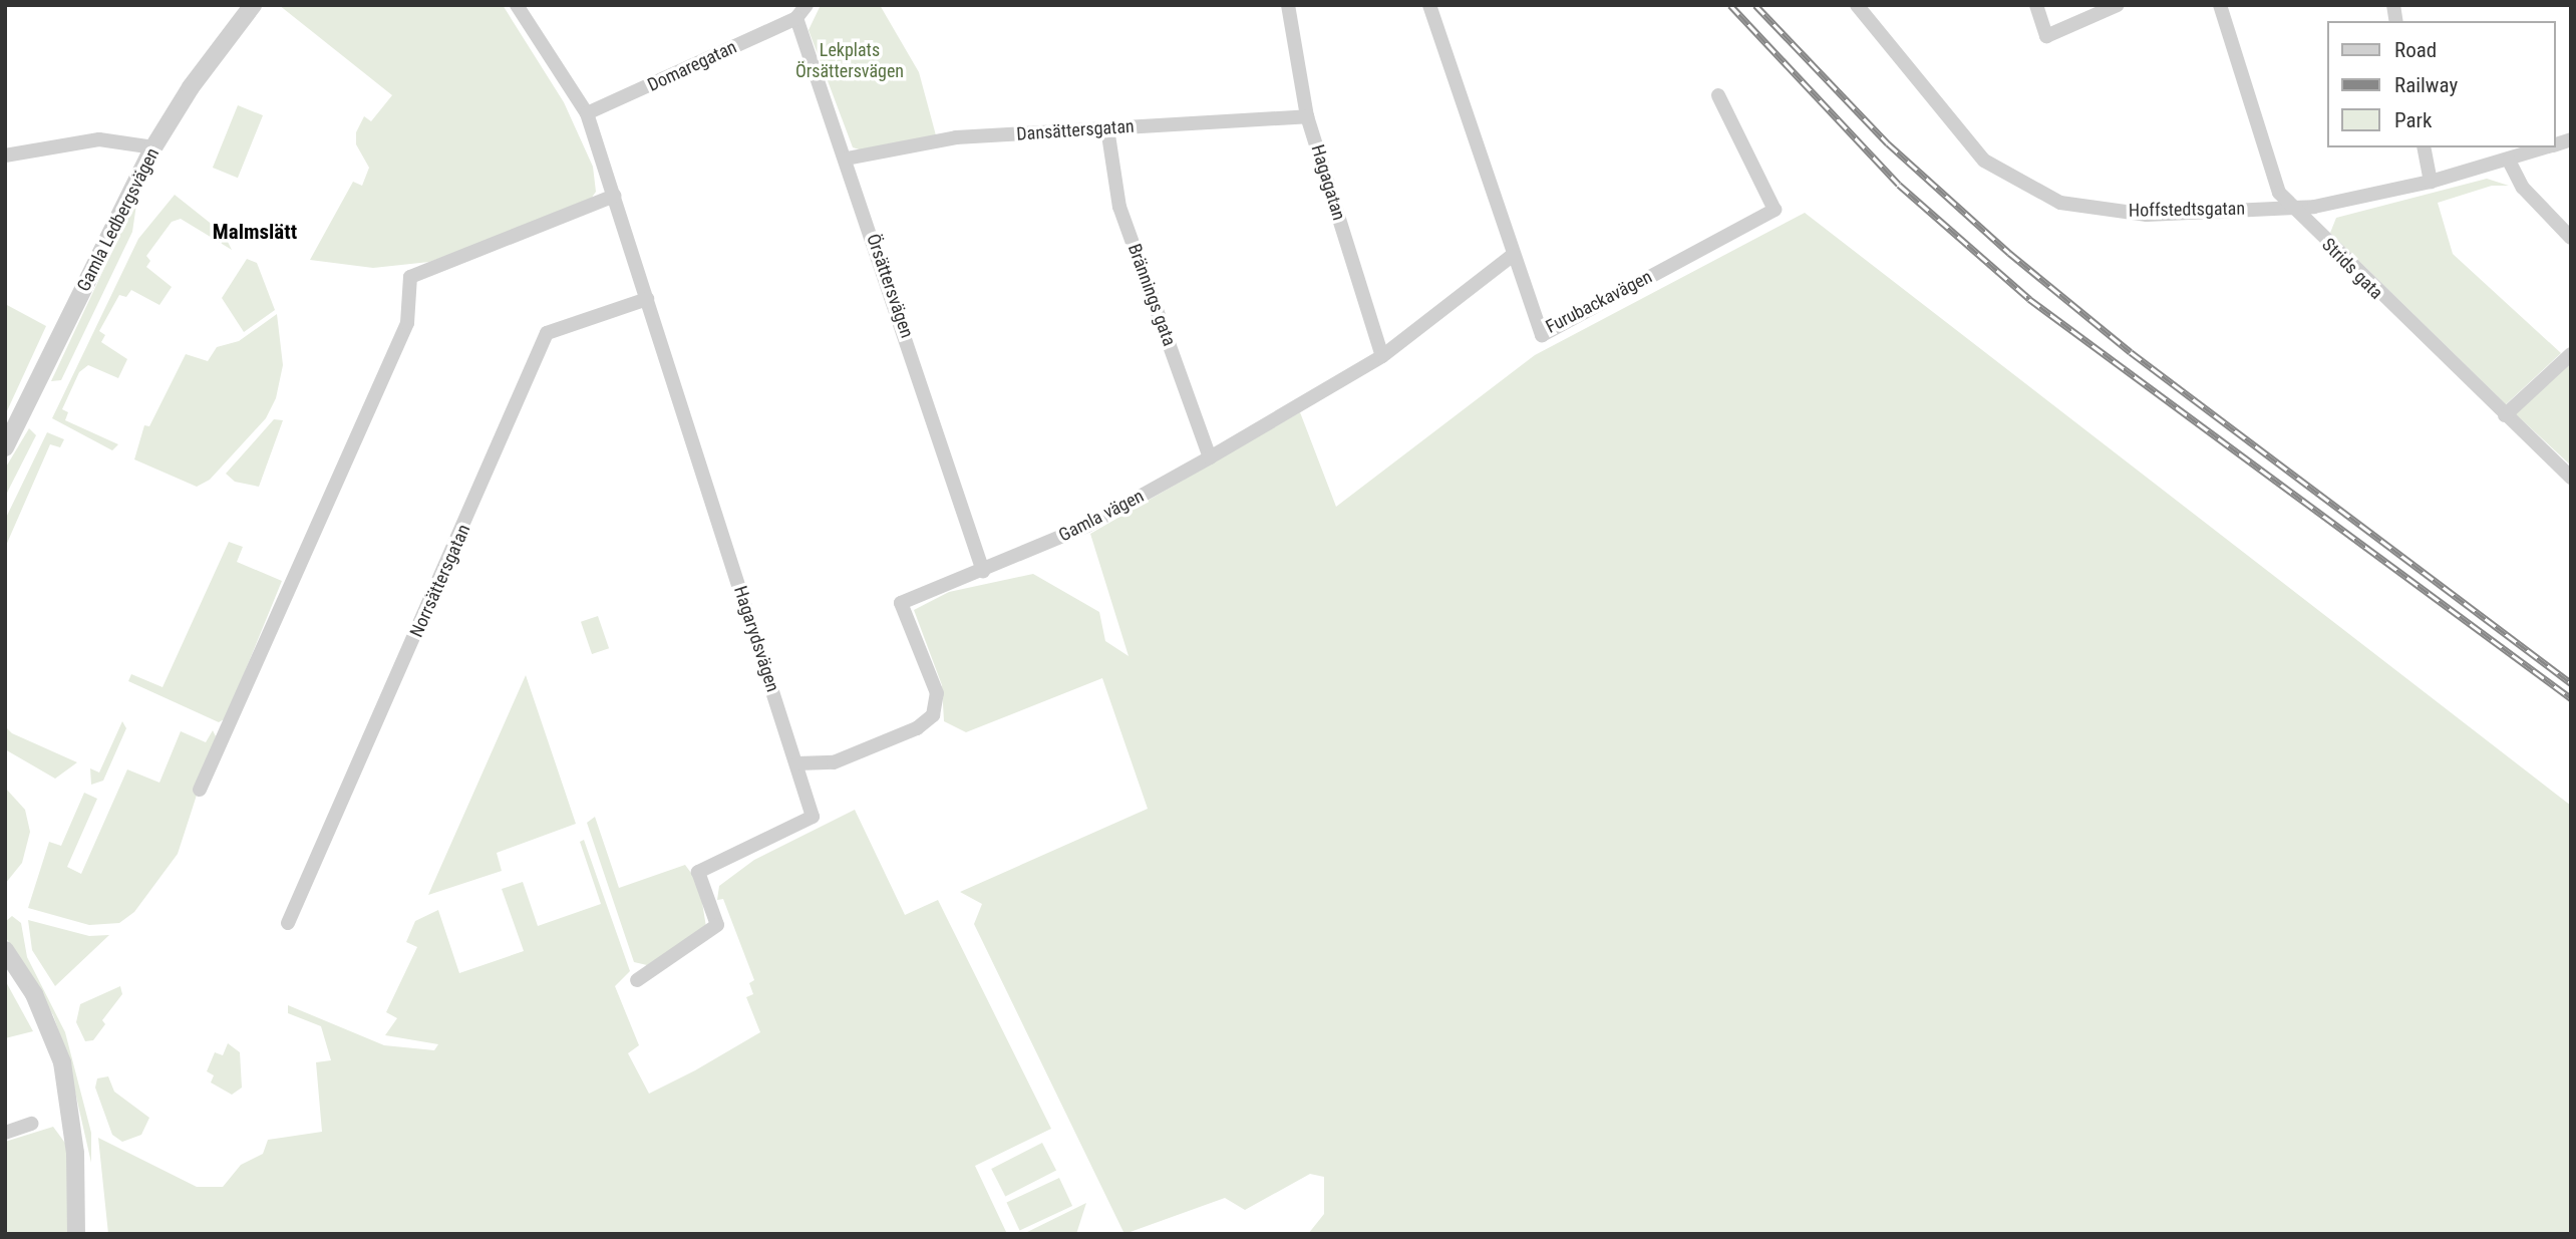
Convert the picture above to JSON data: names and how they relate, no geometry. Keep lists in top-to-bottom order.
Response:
{
  "streets": {
    "street": [
      "Domaregatan",
      "Dansättersgatan",
      "Hagagatan",
      "Hoffstedtsgatan",
      "Gamla Ledbergsvägen",
      "Strids gata",
      "Örsättersvägen",
      "Brännings gata",
      "Furubackavägen",
      "Gamla vägen",
      "Norrsättersgatan",
      "Hagarydsvägen"
    ]
  },
  "crossings": [
    ["Domaregatan", "Örsättersvägen"],
    ["Domaregatan", "Hagarydsvägen"],
    ["Dansättersgatan", "Hagagatan"],
    ["Dansättersgatan", "Örsättersvägen"],
    ["Dansättersgatan", "Brännings gata"],
    ["Hagagatan", "Gamla vägen"],
    ["Hoffstedtsgatan", "Strids gata"],
    ["Örsättersvägen", "Gamla vägen"],
    ["Brännings gata", "Gamla vägen"],
    ["Furubackavägen", "Gamla vägen"],
    ["Gamla vägen", "Hagarydsvägen"],
    ["Norrsättersgatan", "Hagarydsvägen"]
  ],
  "districts": ["Malmslätt"],
  "parks": ["Lekplats Örsättersvägen"],
  "legend": ["Road", "Railway", "Park"]
}
